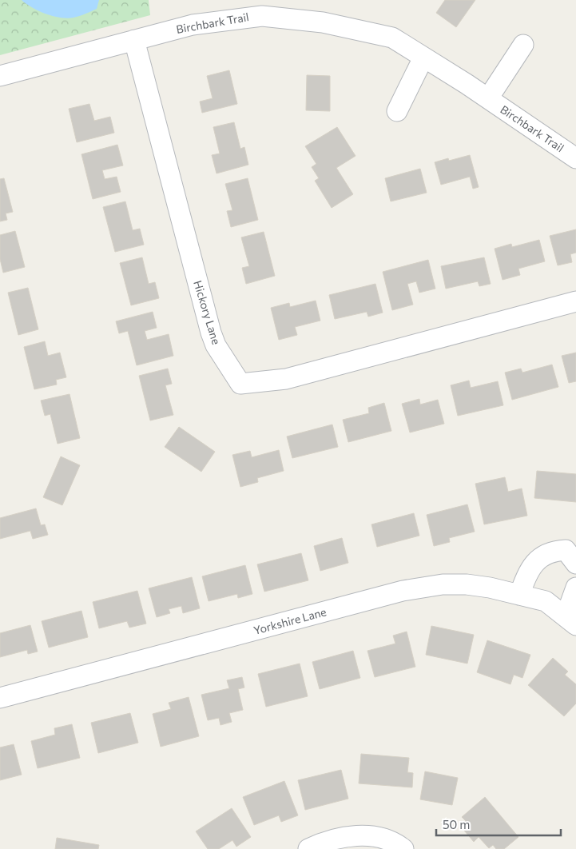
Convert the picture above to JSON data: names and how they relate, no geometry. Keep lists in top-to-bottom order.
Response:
{
  "streets": {
    "street": ["Birchbark Trail", "Hickory Lane", "Yorkshire Lane"]
  },
  "crossings": [
    ["Birchbark Trail", "Hickory Lane"]
  ],
  "scale_bar": "50 m"
}
